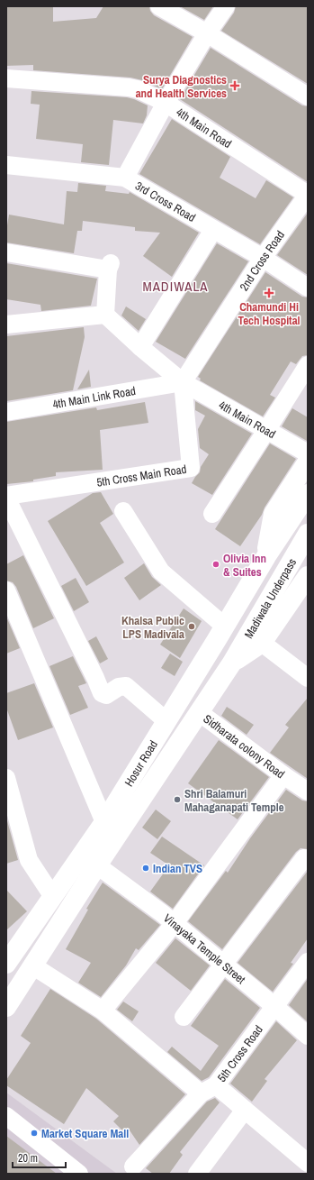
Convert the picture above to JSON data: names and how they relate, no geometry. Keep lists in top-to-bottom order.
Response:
{
  "streets": {
    "main road": ["Madiwala Underpass", "Hosur Road"],
    "street": [
      "4th Main Road",
      "3rd Cross Road",
      "2nd Cross Road",
      "4th Main Link Road",
      "5th Cross Main Road",
      "Sidharata colony Road",
      "Vinayaka Temple Street",
      "5th Cross Road"
    ]
  },
  "crossings": [
    ["4th Main Road", "2nd Cross Road"],
    ["4th Main Road", "4th Main Link Road"],
    ["4th Main Road", "5th Cross Main Road"],
    ["3rd Cross Road", "2nd Cross Road"],
    ["2nd Cross Road", "4th Main Link Road"],
    ["2nd Cross Road", "5th Cross Main Road"],
    ["4th Main Link Road", "5th Cross Main Road"],
    ["Madiwala Underpass", "Hosur Road"],
    ["Sidharata colony Road", "Hosur Road"],
    ["Hosur Road", "Vinayaka Temple Street"],
    ["Vinayaka Temple Street", "5th Cross Road"]
  ],
  "districts": ["MADIWALA"],
  "places": {
    "health": ["Surya Diagnostics and Health Services", "Chamundi Hi Tech Hospital"],
    "other": [
      "Olivia Inn & Suites",
      "Khalsa Public LPS Madivala",
      "Shri Balamuri Mahaganapati Temple",
      "Indian TVS",
      "Market Square Mall"
    ]
  },
  "scale_bar": "20 m"
}
